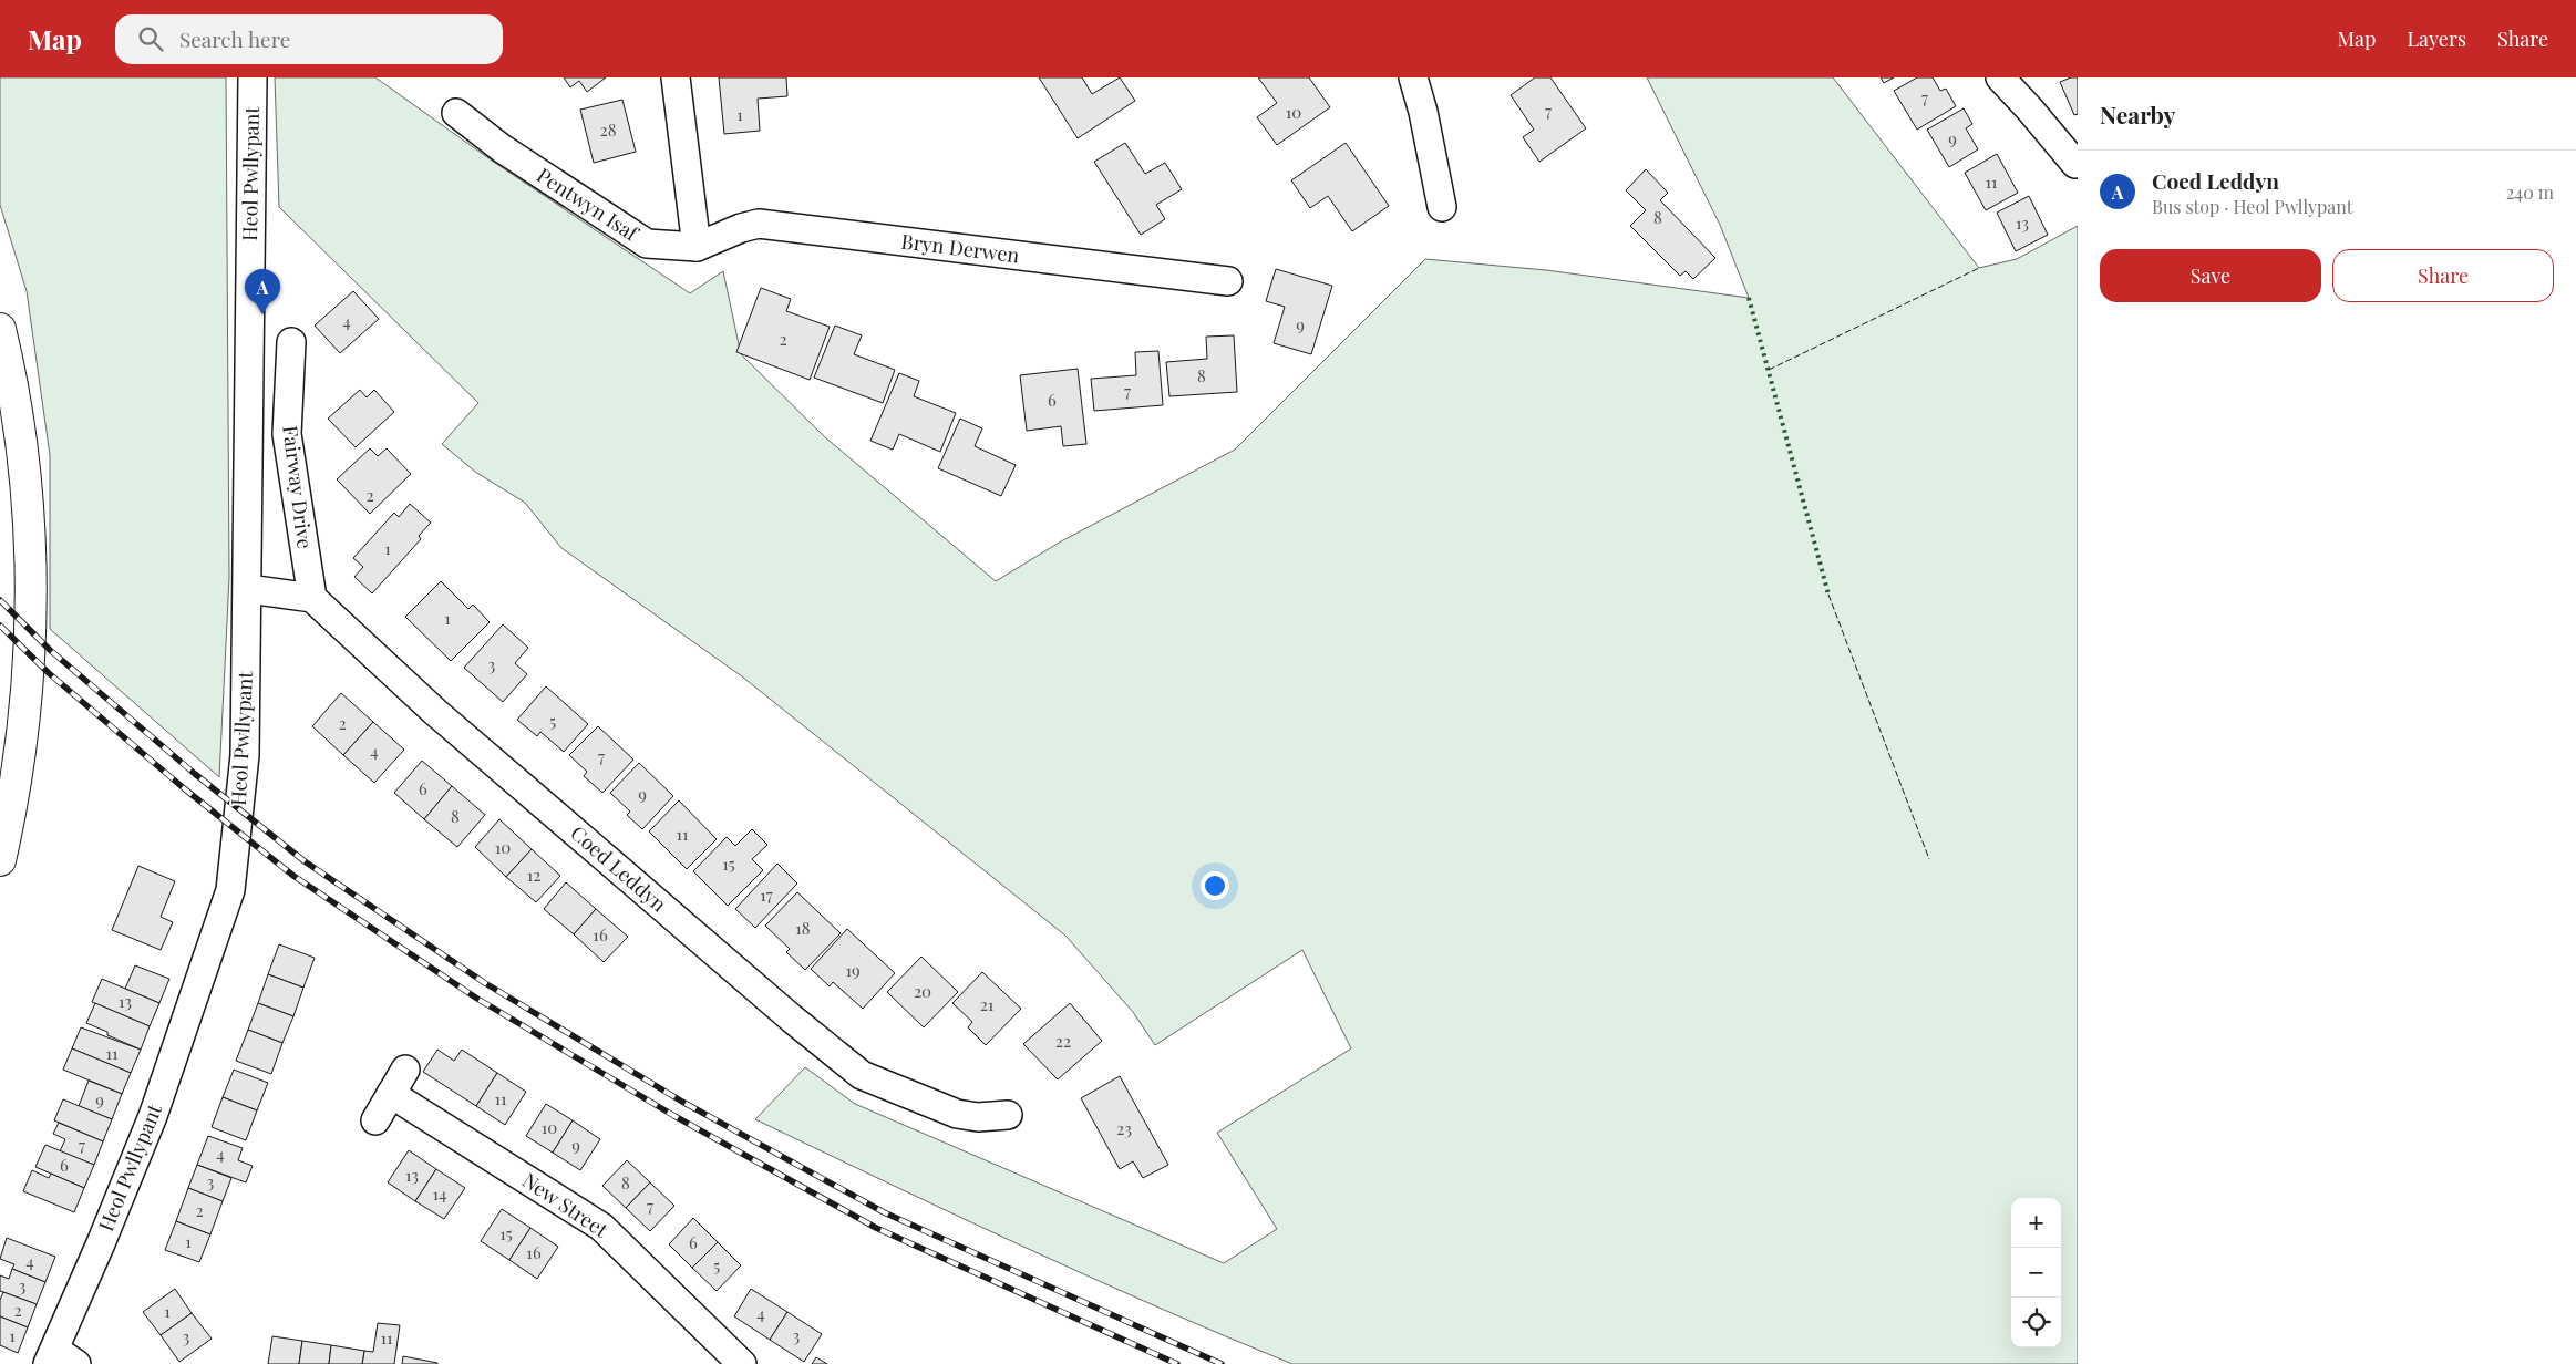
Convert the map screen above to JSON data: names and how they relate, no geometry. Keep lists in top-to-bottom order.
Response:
{
  "streets": {
    "street": [
      "Heol Pwllypant",
      "Pentwyn Isaf",
      "Bryn Derwen",
      "Fairway Drive",
      "Coed Leddyn",
      "New Street"
    ]
  },
  "crossings": [
    ["Pentwyn Isaf", "Bryn Derwen"],
    ["Fairway Drive", "Coed Leddyn"]
  ],
  "house_numbers": [
    "7",
    "7",
    "10",
    "1",
    "28",
    "9",
    "11",
    "8",
    "13",
    "4",
    "9",
    "2",
    "8",
    "7",
    "6",
    "2",
    "1",
    "1",
    "3",
    "5",
    "2",
    "4",
    "7",
    "6",
    "9",
    "8",
    "11",
    "10",
    "15",
    "12",
    "17",
    "18",
    "16",
    "19",
    "20",
    "13",
    "21",
    "22",
    "11",
    "11",
    "9",
    "10",
    "23",
    "7",
    "9",
    "4",
    "6",
    "13",
    "3",
    "8",
    "14",
    "7",
    "2",
    "15",
    "1",
    "6",
    "16",
    "4",
    "5",
    "3",
    "2",
    "1",
    "4",
    "1",
    "3",
    "3",
    "11"
  ],
  "page": {
    "header": "Map",
    "search": "Search here",
    "nav": ["Map", "Layers", "Share"],
    "heading": "Nearby",
    "list": [
      {
        "mark": "A",
        "name": "Coed Leddyn",
        "note": "Bus stop · Heol Pwllypant",
        "value": "240 m"
      }
    ],
    "buttons": ["Save", "Share"],
    "pins": "A",
    "map_buttons": ["+", "−"]
  }
}
